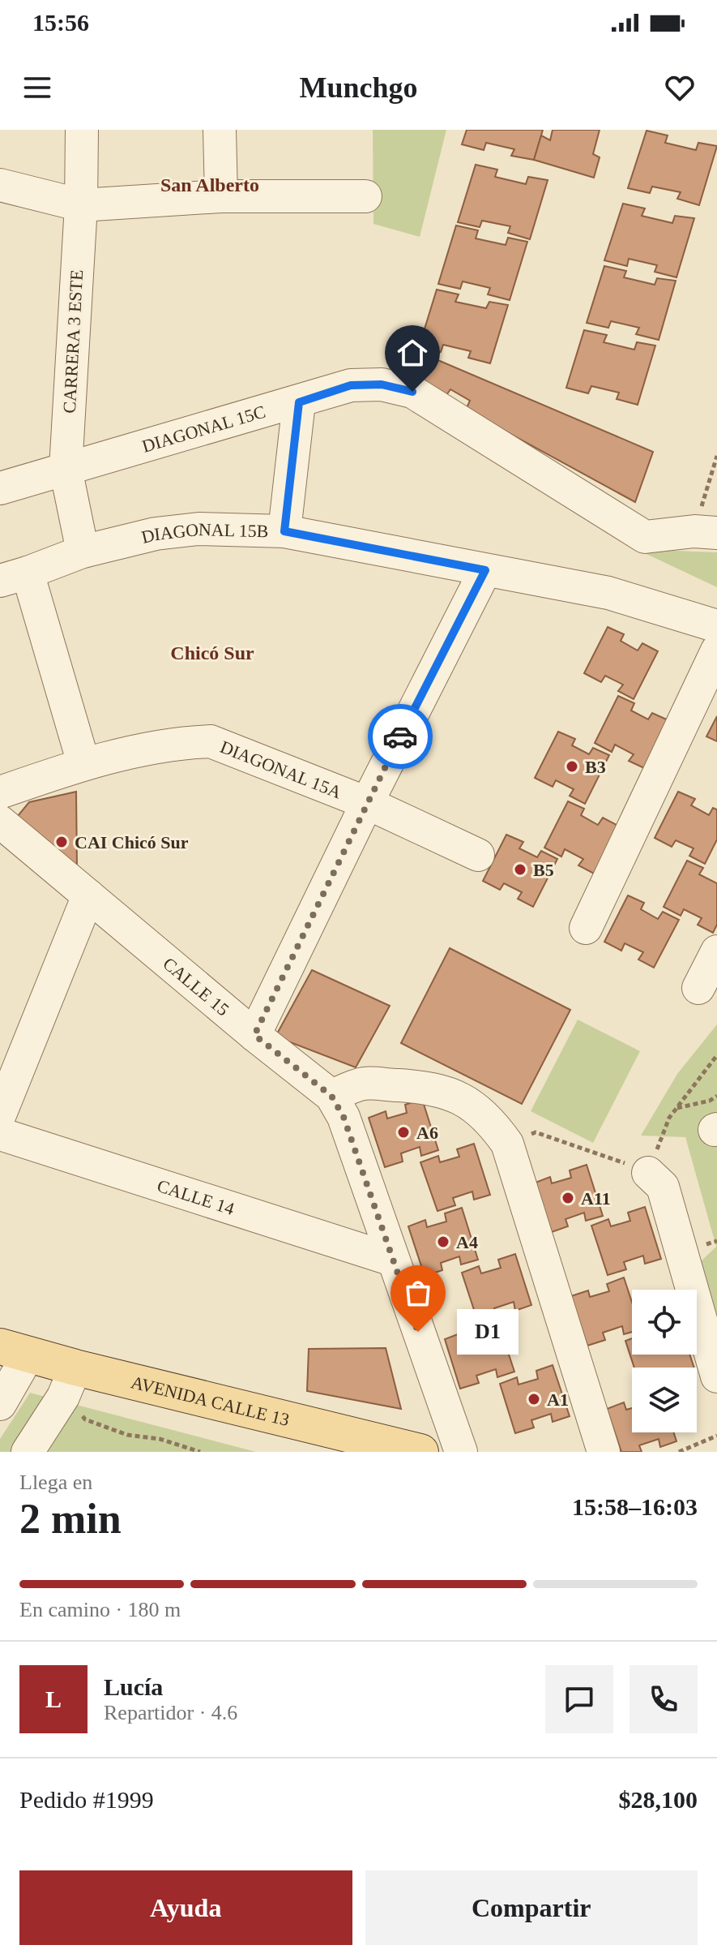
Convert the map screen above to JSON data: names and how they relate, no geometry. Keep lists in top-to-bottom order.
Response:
{
  "streets": {
    "main road": ["AVENIDA CALLE 13"],
    "street": [
      "CARRERA 3 ESTE",
      "DIAGONAL 15C",
      "DIAGONAL 15B",
      "DIAGONAL 15A",
      "CALLE 15",
      "CALLE 14"
    ]
  },
  "crossings": [
    ["CARRERA 3 ESTE", "DIAGONAL 15C"],
    ["CARRERA 3 ESTE", "DIAGONAL 15B"]
  ],
  "districts": ["San Alberto", "Chicó Sur"],
  "places": [
    "B3",
    "CAI Chicó Sur",
    "B5",
    "A6",
    "A11",
    "A4",
    "D1",
    "A1"
  ],
  "page": {
    "status": "15:56",
    "header": "Munchgo",
    "bubble": "D1",
    "heading": ["2 min", "Llega en", "15:58–16:03"],
    "panel": [
      "Lucía",
      "Repartidor · 4.6",
      "Pedido #1999",
      "$28,100"
    ],
    "bar": "En camino · 180 m",
    "round": "L",
    "buttons": ["Ayuda", "Compartir"]
  }
}
